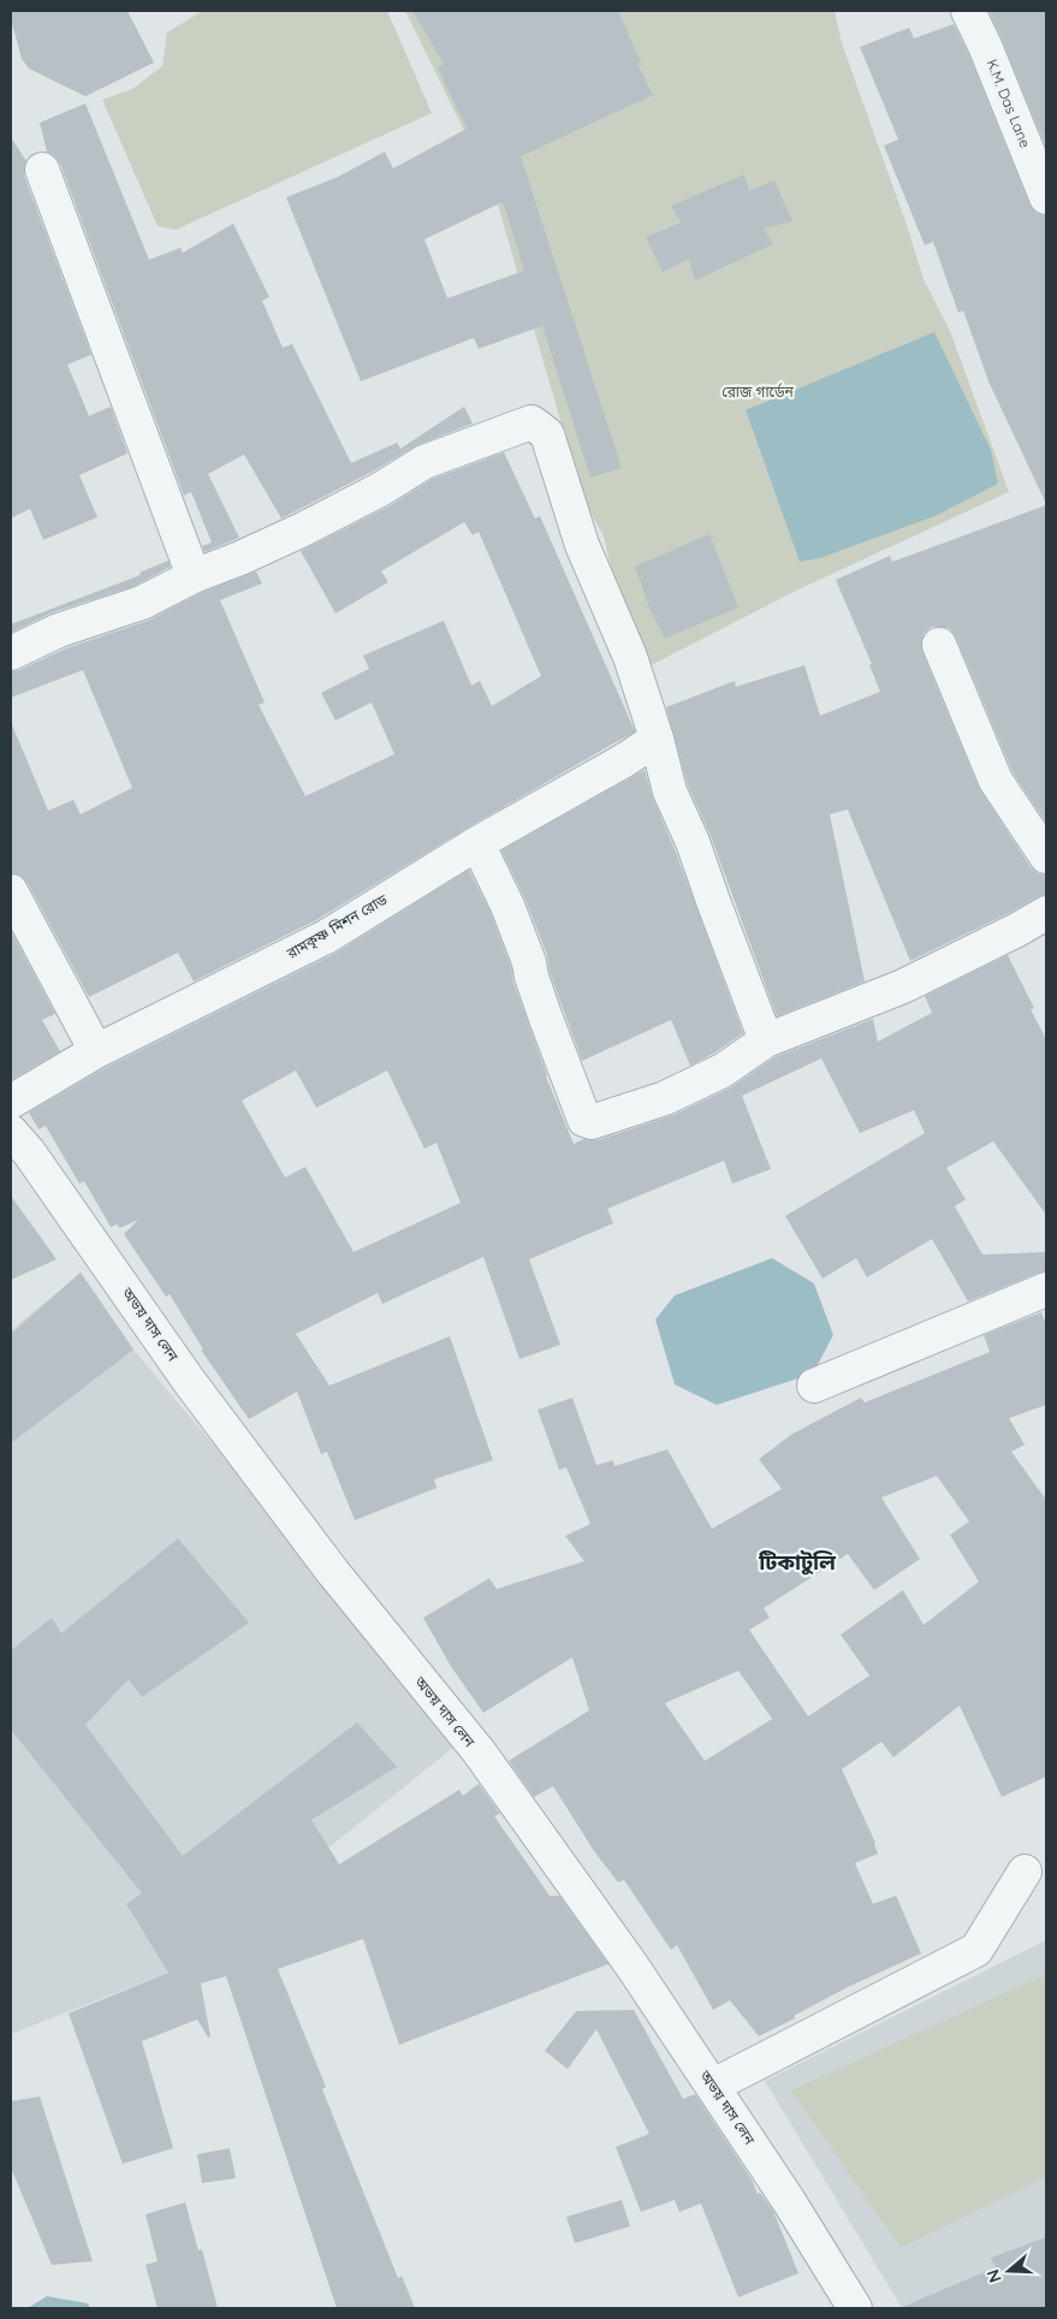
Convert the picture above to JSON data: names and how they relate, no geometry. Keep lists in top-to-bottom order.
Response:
{
  "streets": {
    "street": ["K.M. Das Lane", "রামকৃষ্ণ মিশন রোড", "অভয় দাস লেন"]
  },
  "districts": ["টিকাটুলি"],
  "parks": ["রোজ গার্ডেন"],
  "north": "left"
}
